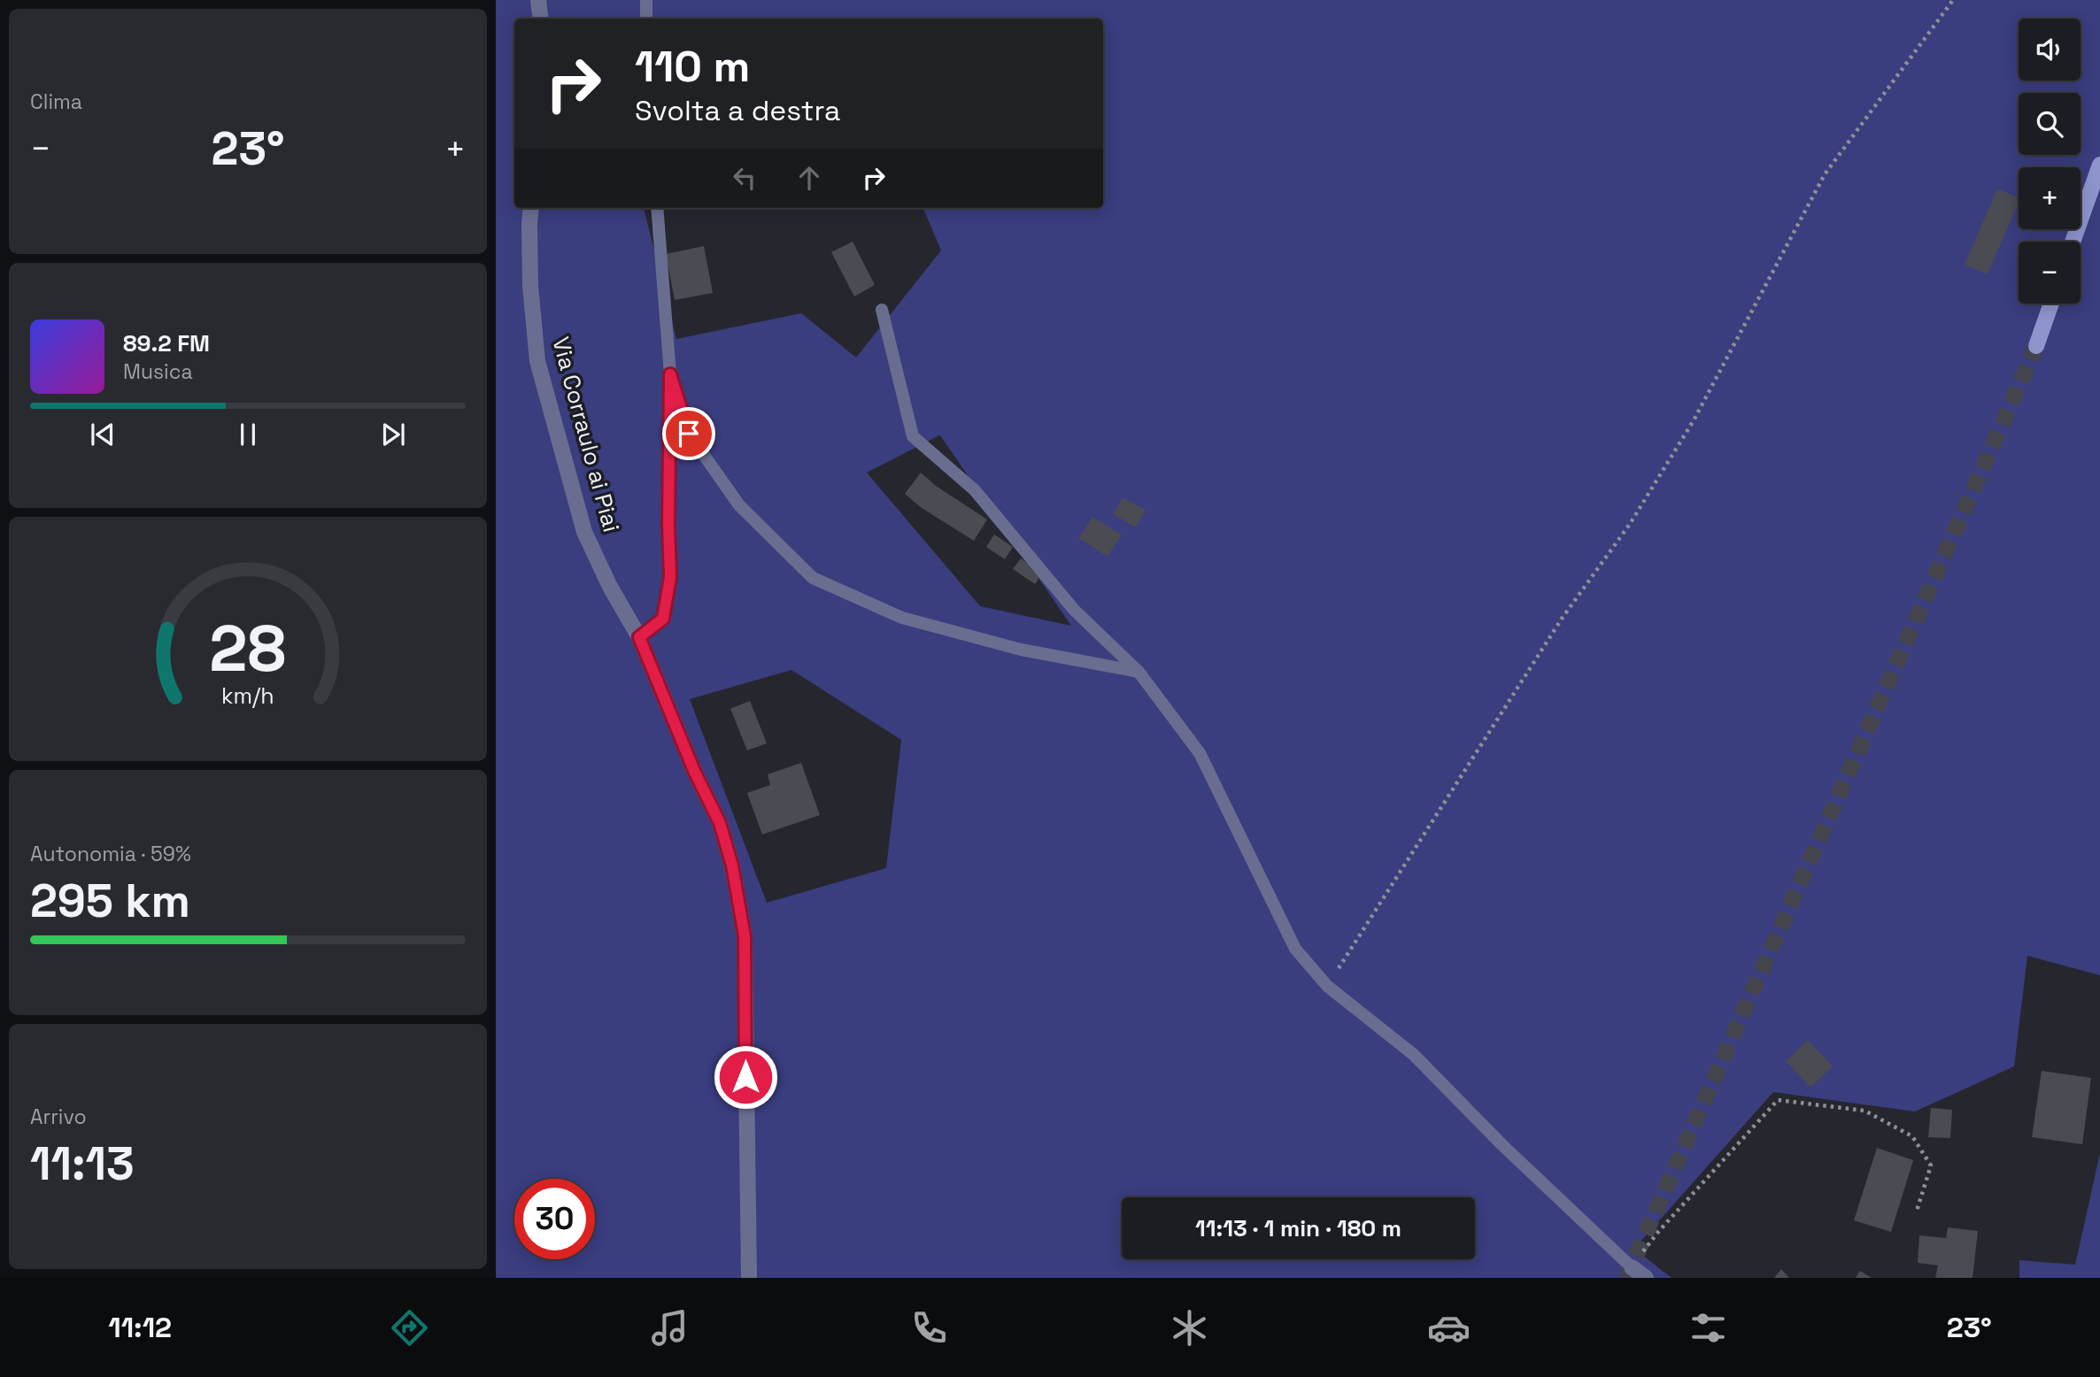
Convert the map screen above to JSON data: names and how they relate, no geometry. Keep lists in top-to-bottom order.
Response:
{
  "streets": {
    "street": ["Via Corraulo ai Piai"]
  },
  "page": {
    "tile": [
      "Clima",
      ["Autonomia · 59%", "295 km"],
      ["Arrivo", "11:13"]
    ],
    "map_buttons": ["+", "−"],
    "turn": ["110 m", "Svolta a destra"],
    "heat": ["−", "23°", "+"],
    "song": ["89.2 FM", "Musica"],
    "limit": "30",
    "trip": "11:13 · 1 min · 180 m",
    "tabs": ["11:12", "23°"],
    "gauge": ["28", "km/h"]
  }
}
